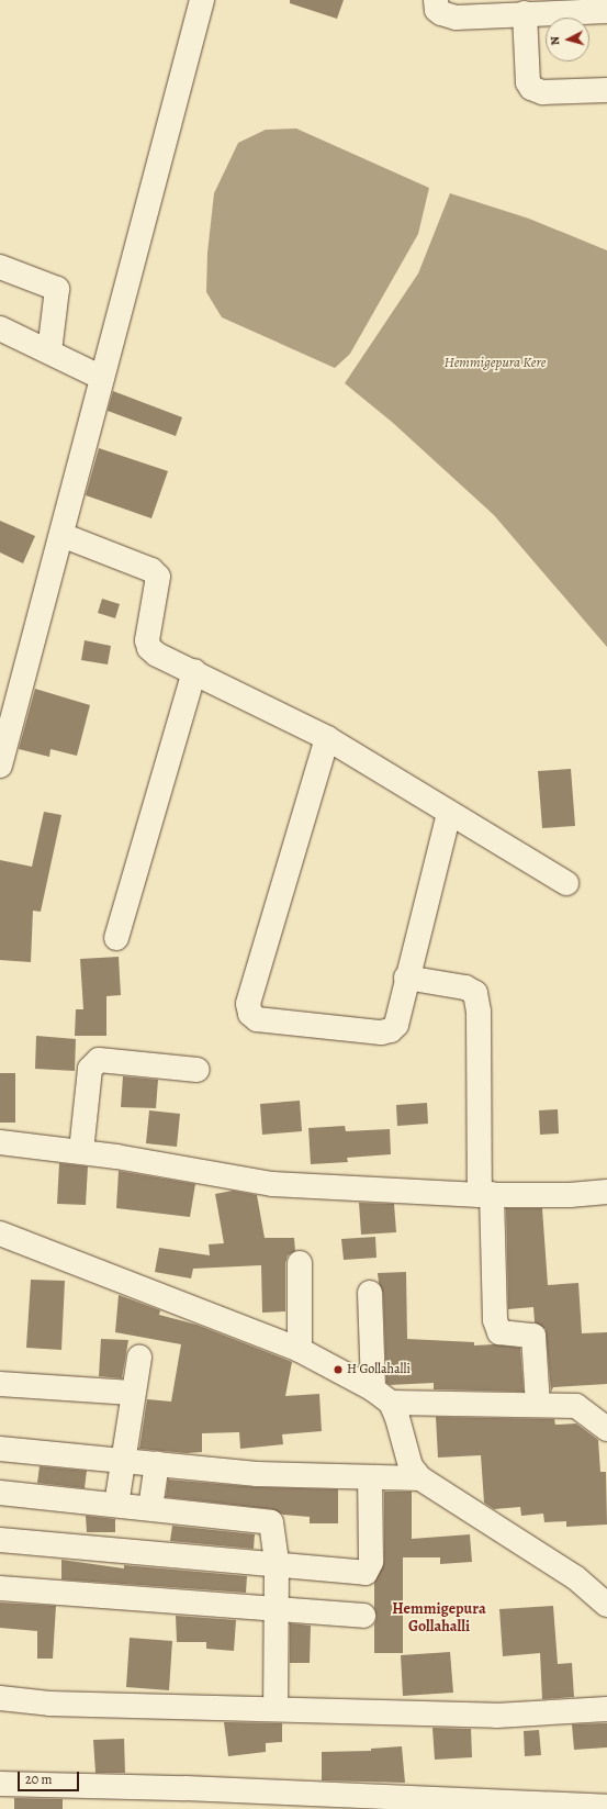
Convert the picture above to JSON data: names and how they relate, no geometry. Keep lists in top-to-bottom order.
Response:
{
  "districts": ["Hemmigepura Gollahalli"],
  "water": ["Hemmigepura Kere"],
  "places": ["H Gollahalli"],
  "scale_bar": "20 m",
  "north": "left"
}
